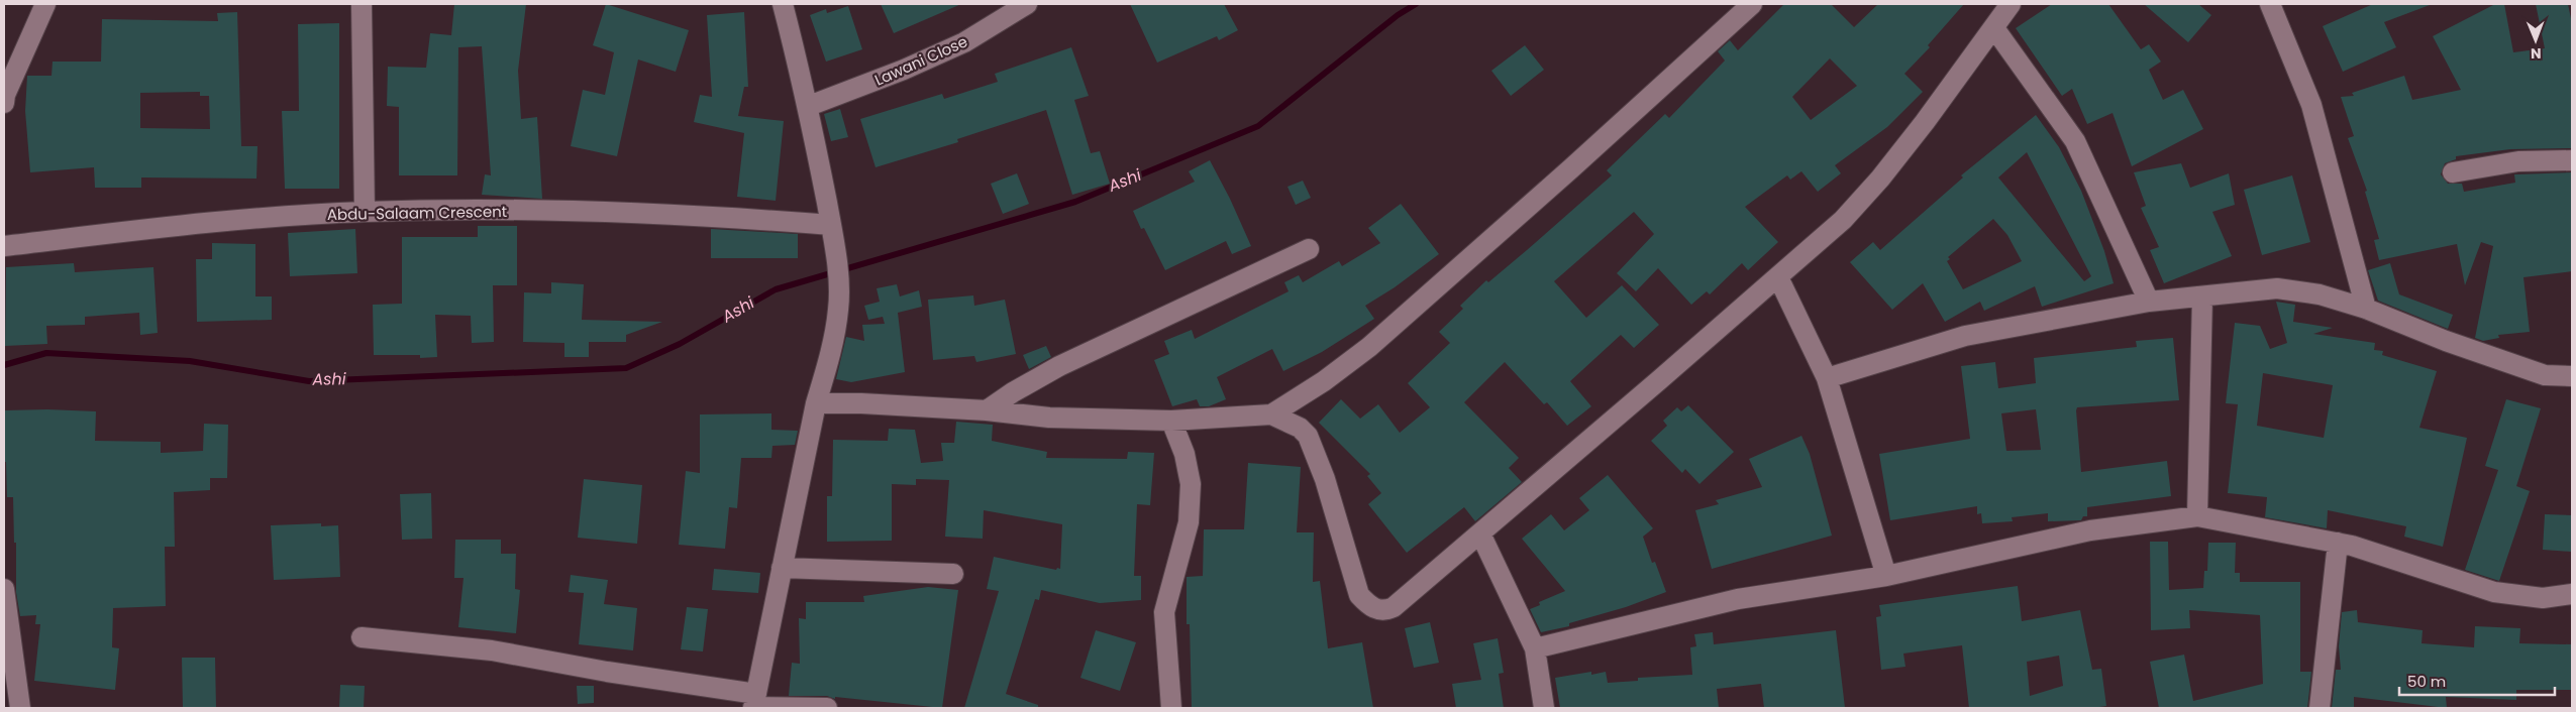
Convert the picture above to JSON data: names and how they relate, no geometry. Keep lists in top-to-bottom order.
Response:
{
  "streets": {
    "street": ["Lawani Close", "Abdu-Salaam Crescent"]
  },
  "water": ["Ashi"],
  "scale_bar": "50 m",
  "north": "bottom"
}
